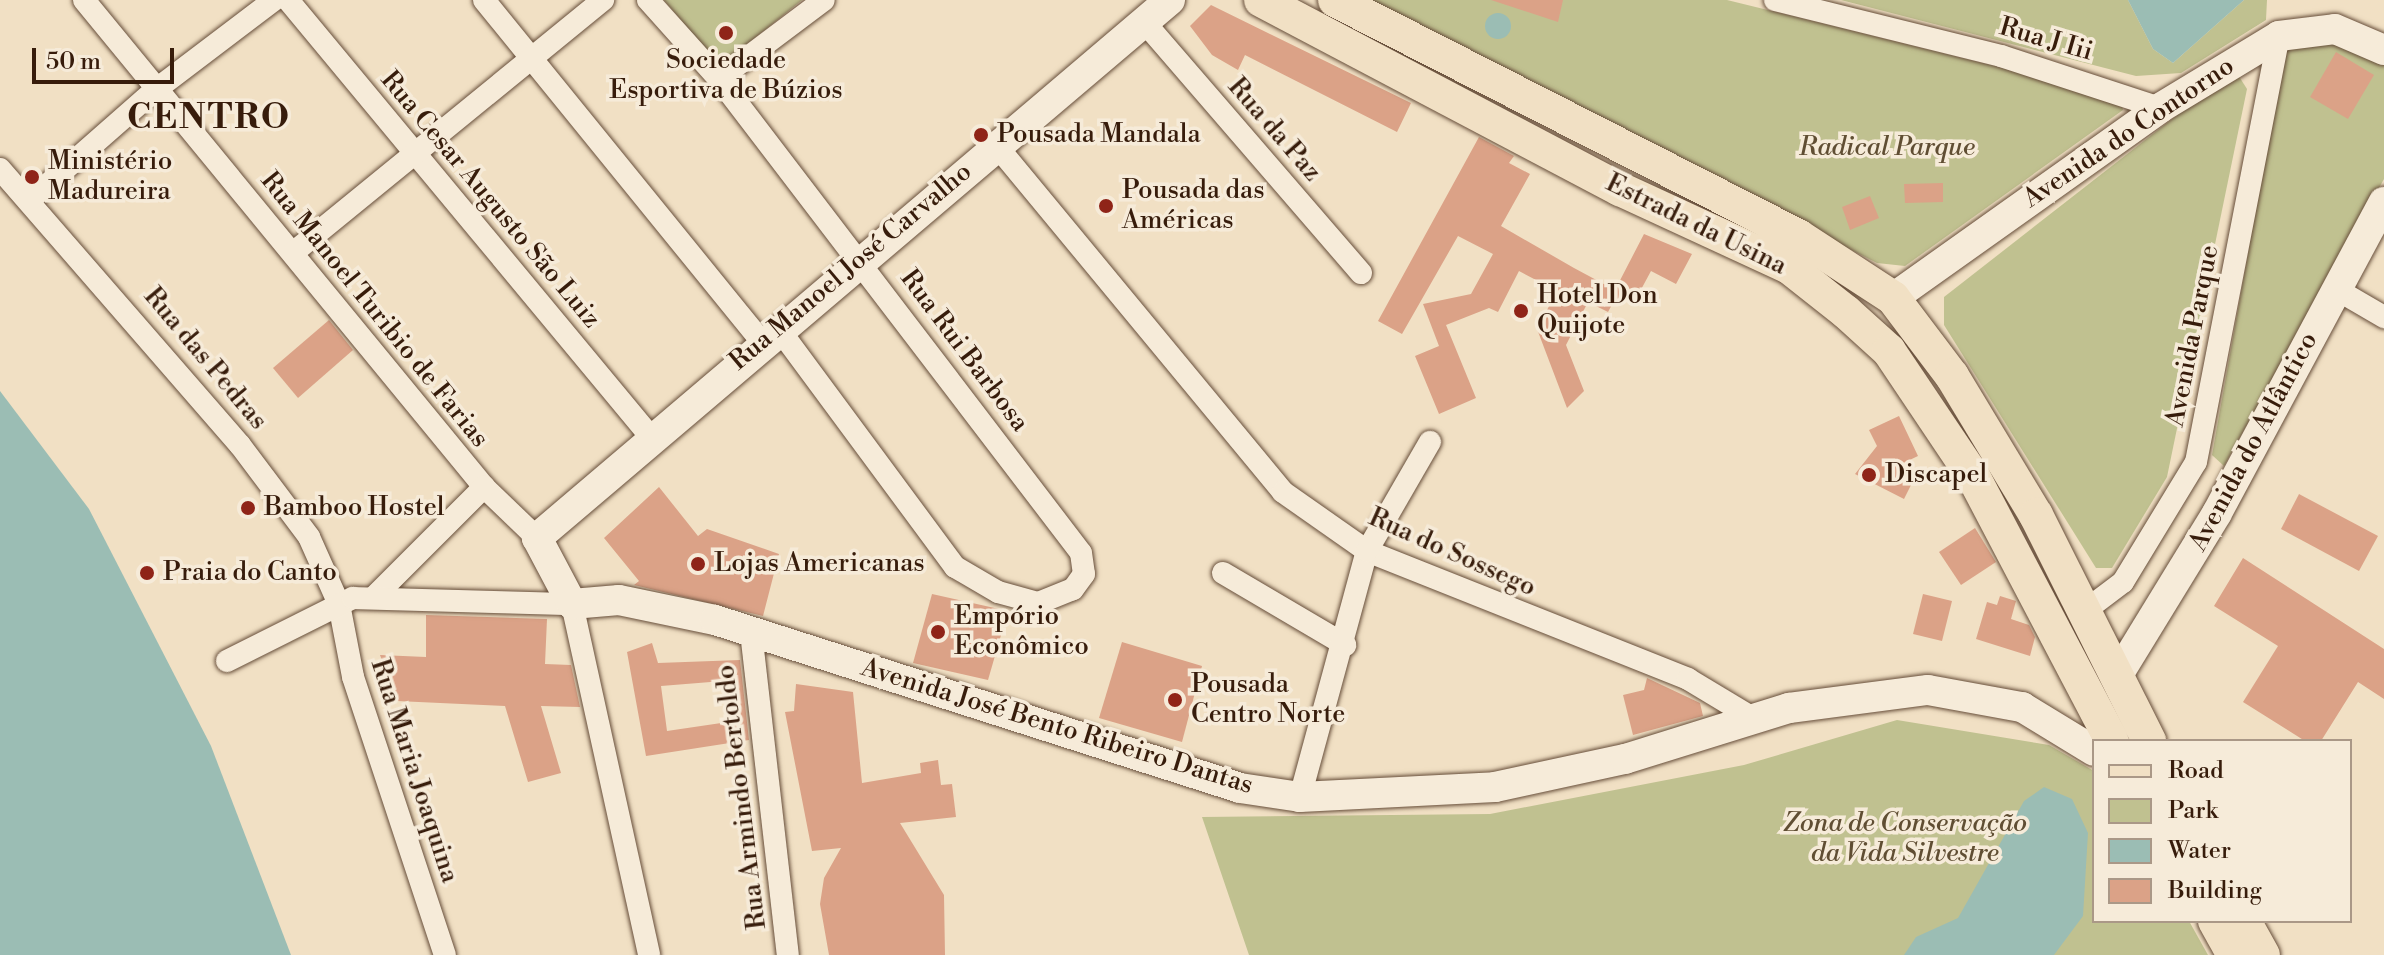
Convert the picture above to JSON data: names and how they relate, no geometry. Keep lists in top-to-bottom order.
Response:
{
  "streets": {
    "main road": ["Estrada da Usina"],
    "street": [
      "Rua J Iii",
      "Rua da Paz",
      "Avenida do Contorno",
      "Rua Cesar Augusto São Luiz",
      "Rua Manoel José Carvalho",
      "Rua Manoel Turibio de Farias",
      "Avenida Parque",
      "Rua Rui Barbosa",
      "Rua das Pedras",
      "Avenida do Atlântico",
      "Rua do Sossego",
      "Avenida José Bento Ribeiro Dantas",
      "Rua Maria Joaquina",
      "Rua Armindo Bertoldo"
    ]
  },
  "crossings": [
    ["Rua J Iii", "Avenida do Contorno"],
    ["Rua da Paz", "Rua Manoel José Carvalho"],
    ["Avenida do Contorno", "Estrada da Usina"],
    ["Avenida do Contorno", "Avenida Parque"],
    ["Rua Cesar Augusto São Luiz", "Rua Manoel José Carvalho"],
    ["Estrada da Usina", "Avenida Parque"],
    ["Estrada da Usina", "Avenida do Atlântico"],
    ["Rua Manoel José Carvalho", "Rua Manoel Turibio de Farias"],
    ["Rua Manoel José Carvalho", "Rua Rui Barbosa"],
    ["Rua Manoel José Carvalho", "Rua do Sossego"],
    ["Rua das Pedras", "Avenida José Bento Ribeiro Dantas"],
    ["Rua das Pedras", "Rua Maria Joaquina"],
    ["Rua do Sossego", "Avenida José Bento Ribeiro Dantas"],
    ["Avenida José Bento Ribeiro Dantas", "Rua Maria Joaquina"],
    ["Avenida José Bento Ribeiro Dantas", "Rua Armindo Bertoldo"]
  ],
  "districts": ["CENTRO"],
  "parks": ["Radical Parque", "Zona de Conservação da Vida Silvestre"],
  "places": [
    "Sociedade Esportiva de Búzios",
    "Pousada Mandala",
    "Ministério Madureira",
    "Pousada das Américas",
    "Hotel Don Quijote",
    "Discapel",
    "Bamboo Hostel",
    "Lojas Americanas",
    "Praia do Canto",
    "Empório Econômico",
    "Pousada Centro Norte"
  ],
  "legend": [
    "Road",
    "Park",
    "Water",
    "Building"
  ],
  "scale_bar": "50 m"
}
